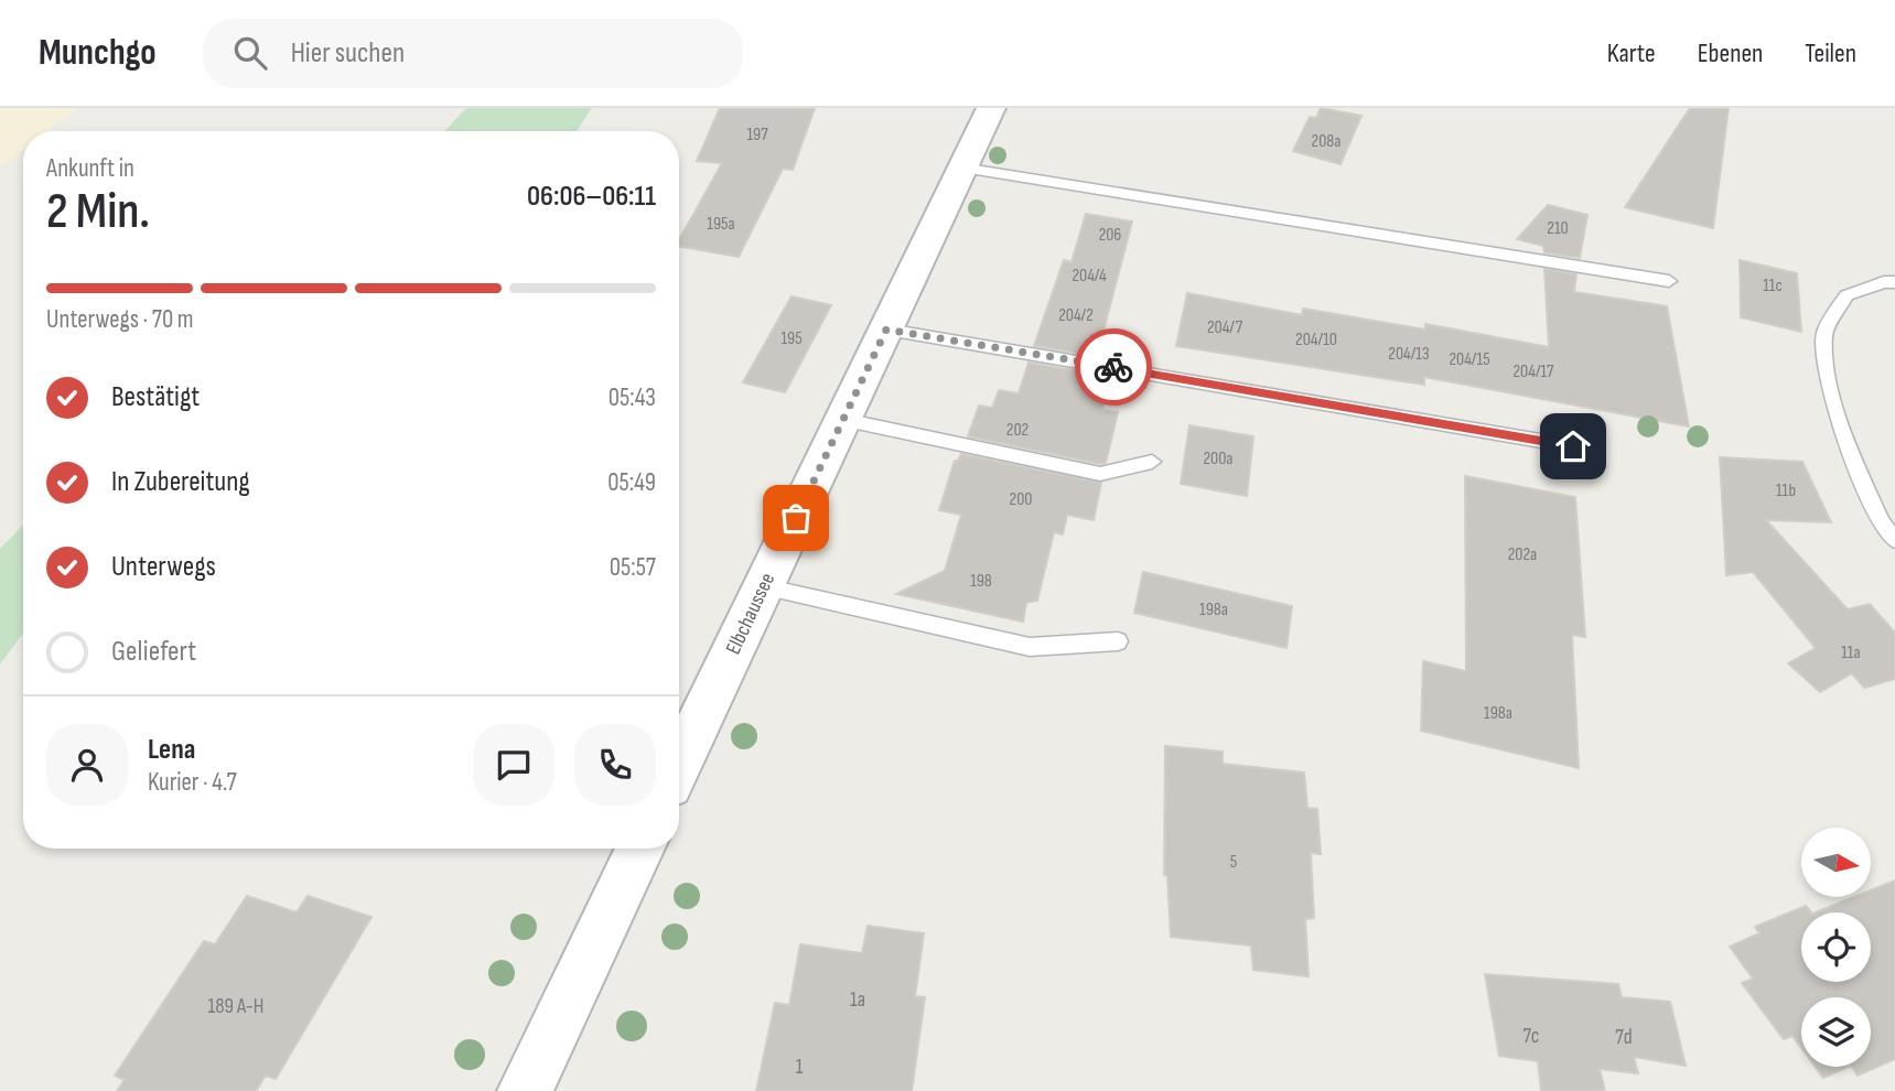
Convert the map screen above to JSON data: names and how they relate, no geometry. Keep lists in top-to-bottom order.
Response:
{
  "streets": {
    "main road": ["Elbchaussee"]
  },
  "house_numbers": [
    "197",
    "208a",
    "195a",
    "210",
    "206",
    "204/4",
    "11c",
    "204/2",
    "204/7",
    "195",
    "204/10",
    "204/13",
    "204/15",
    "204/17",
    "202",
    "200a",
    "11b",
    "200",
    "202a",
    "198",
    "198a",
    "11a",
    "198a",
    "5",
    "1a",
    "189 A-H",
    "7c",
    "7d",
    "1"
  ],
  "north": "right",
  "page": {
    "header": "Munchgo",
    "search": "Hier suchen",
    "nav": ["Karte", "Ebenen", "Teilen"],
    "heading": ["2 Min.", "Ankunft in", "06:06–06:11"],
    "panel": ["Lena", "Kurier · 4.7"],
    "bar": "Unterwegs · 70 m",
    "list": [
      ["Bestätigt", "05:43"],
      ["In Zubereitung", "05:49"],
      ["Unterwegs", "05:57"],
      "Geliefert"
    ]
  }
}
